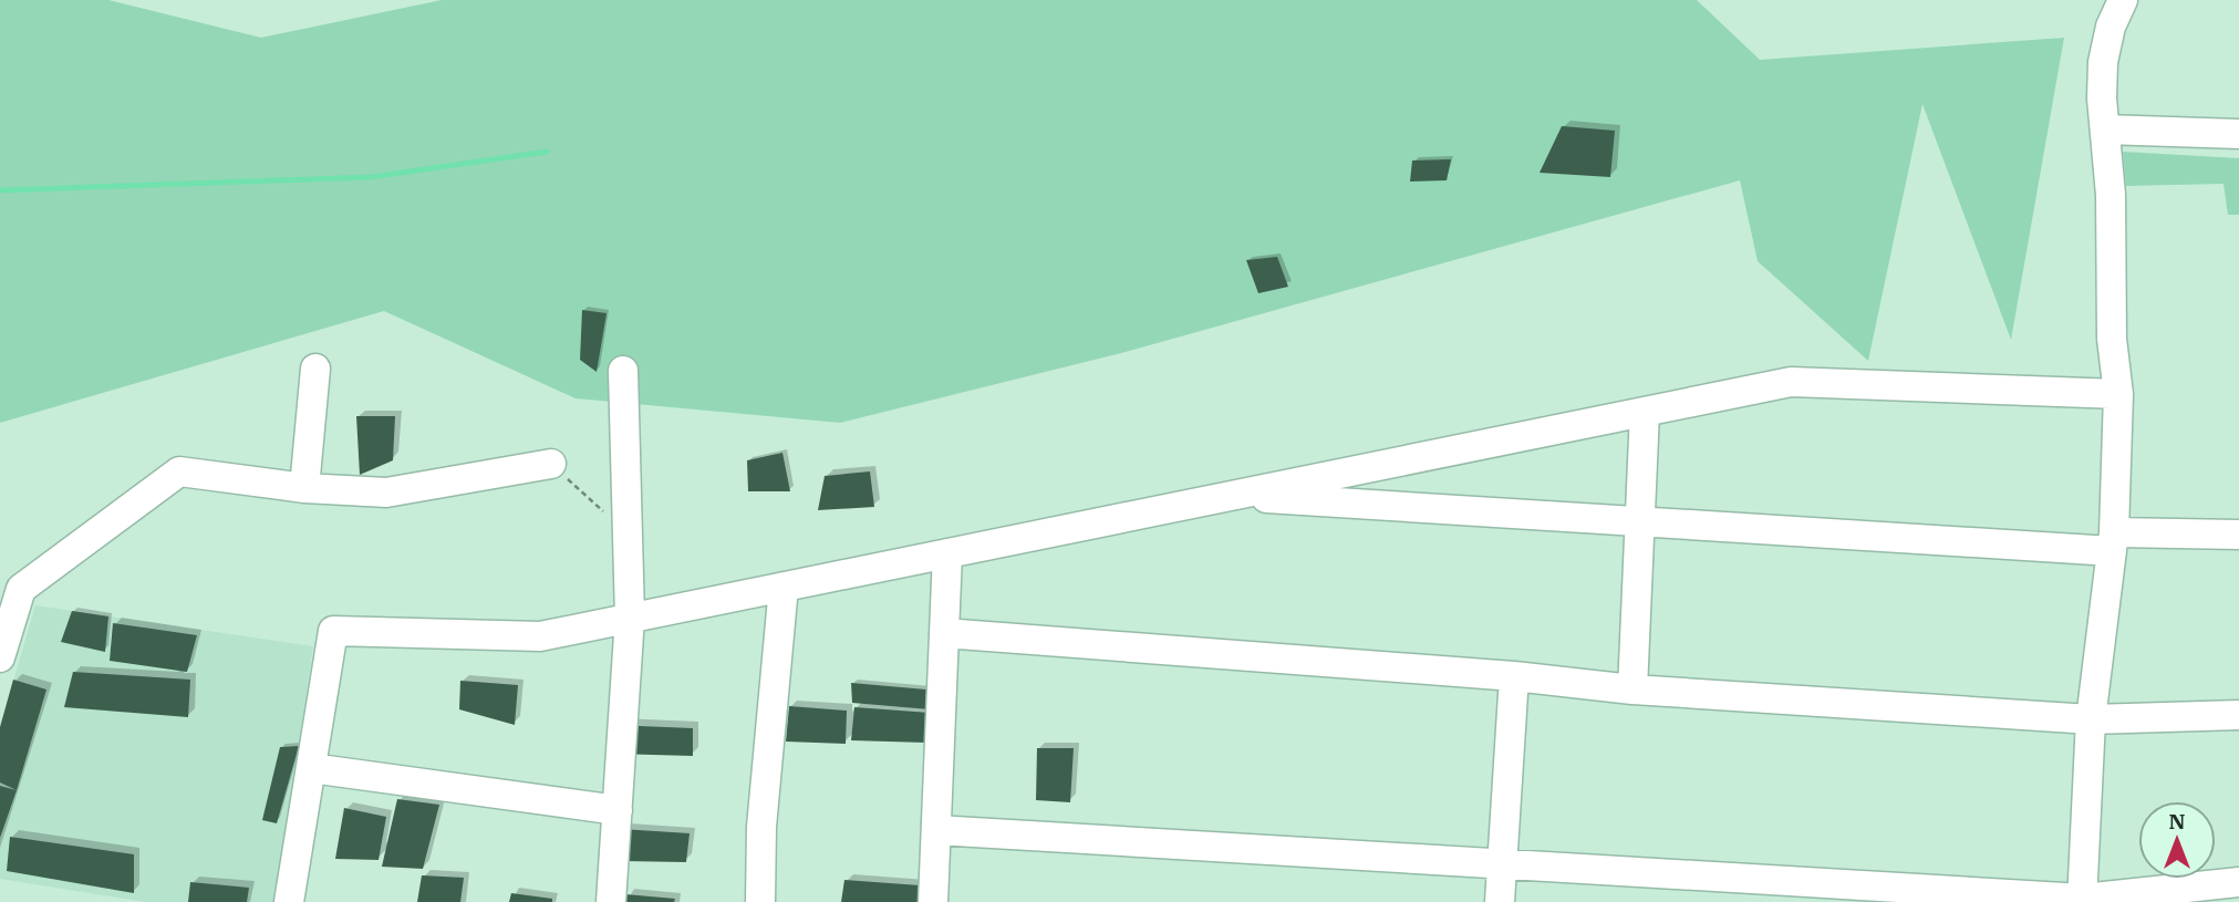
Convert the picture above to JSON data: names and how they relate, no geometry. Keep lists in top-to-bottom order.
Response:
{
  "north": "top"
}
